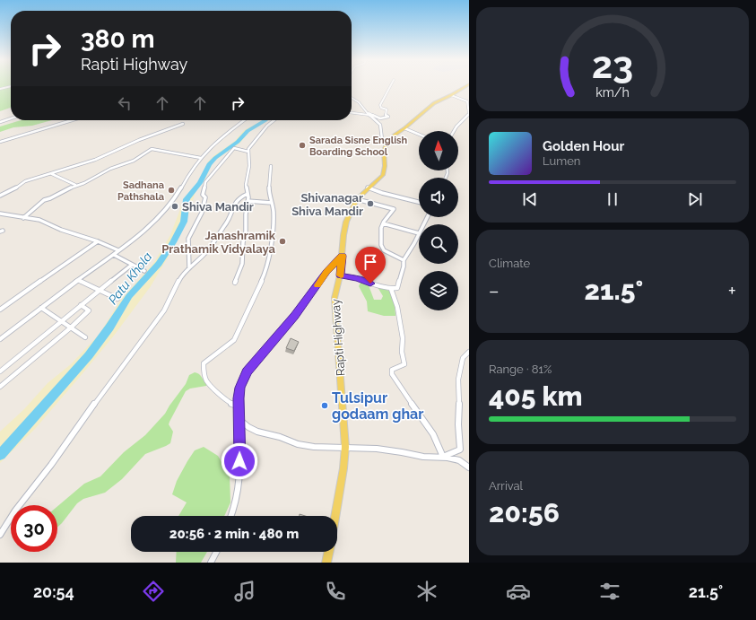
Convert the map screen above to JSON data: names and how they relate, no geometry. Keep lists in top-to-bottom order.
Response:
{
  "streets": {
    "main road": ["Rapti Highway"]
  },
  "water": ["Patu Khola"],
  "places": [
    "Sarada Sisne English Boarding School",
    "Sadhana Pathshala",
    "Shivanagar Shiva Mandir",
    "Shiva Mandir",
    "Janashramik Prathamik Vidyalaya",
    "Tulsipur godaam ghar"
  ],
  "north": "top",
  "page": {
    "turn": ["380 m", "Rapti Highway"],
    "song": ["Golden Hour", "Lumen"],
    "tile": [
      "Climate",
      ["Range · 81%", "405 km"],
      ["Arrival", "20:56"]
    ],
    "heat": ["−", "21.5°", "+"],
    "limit": "30",
    "trip": "20:56 · 2 min · 480 m",
    "tabs": ["20:54", "21.5°"],
    "gauge": ["23", "km/h"]
  }
}
